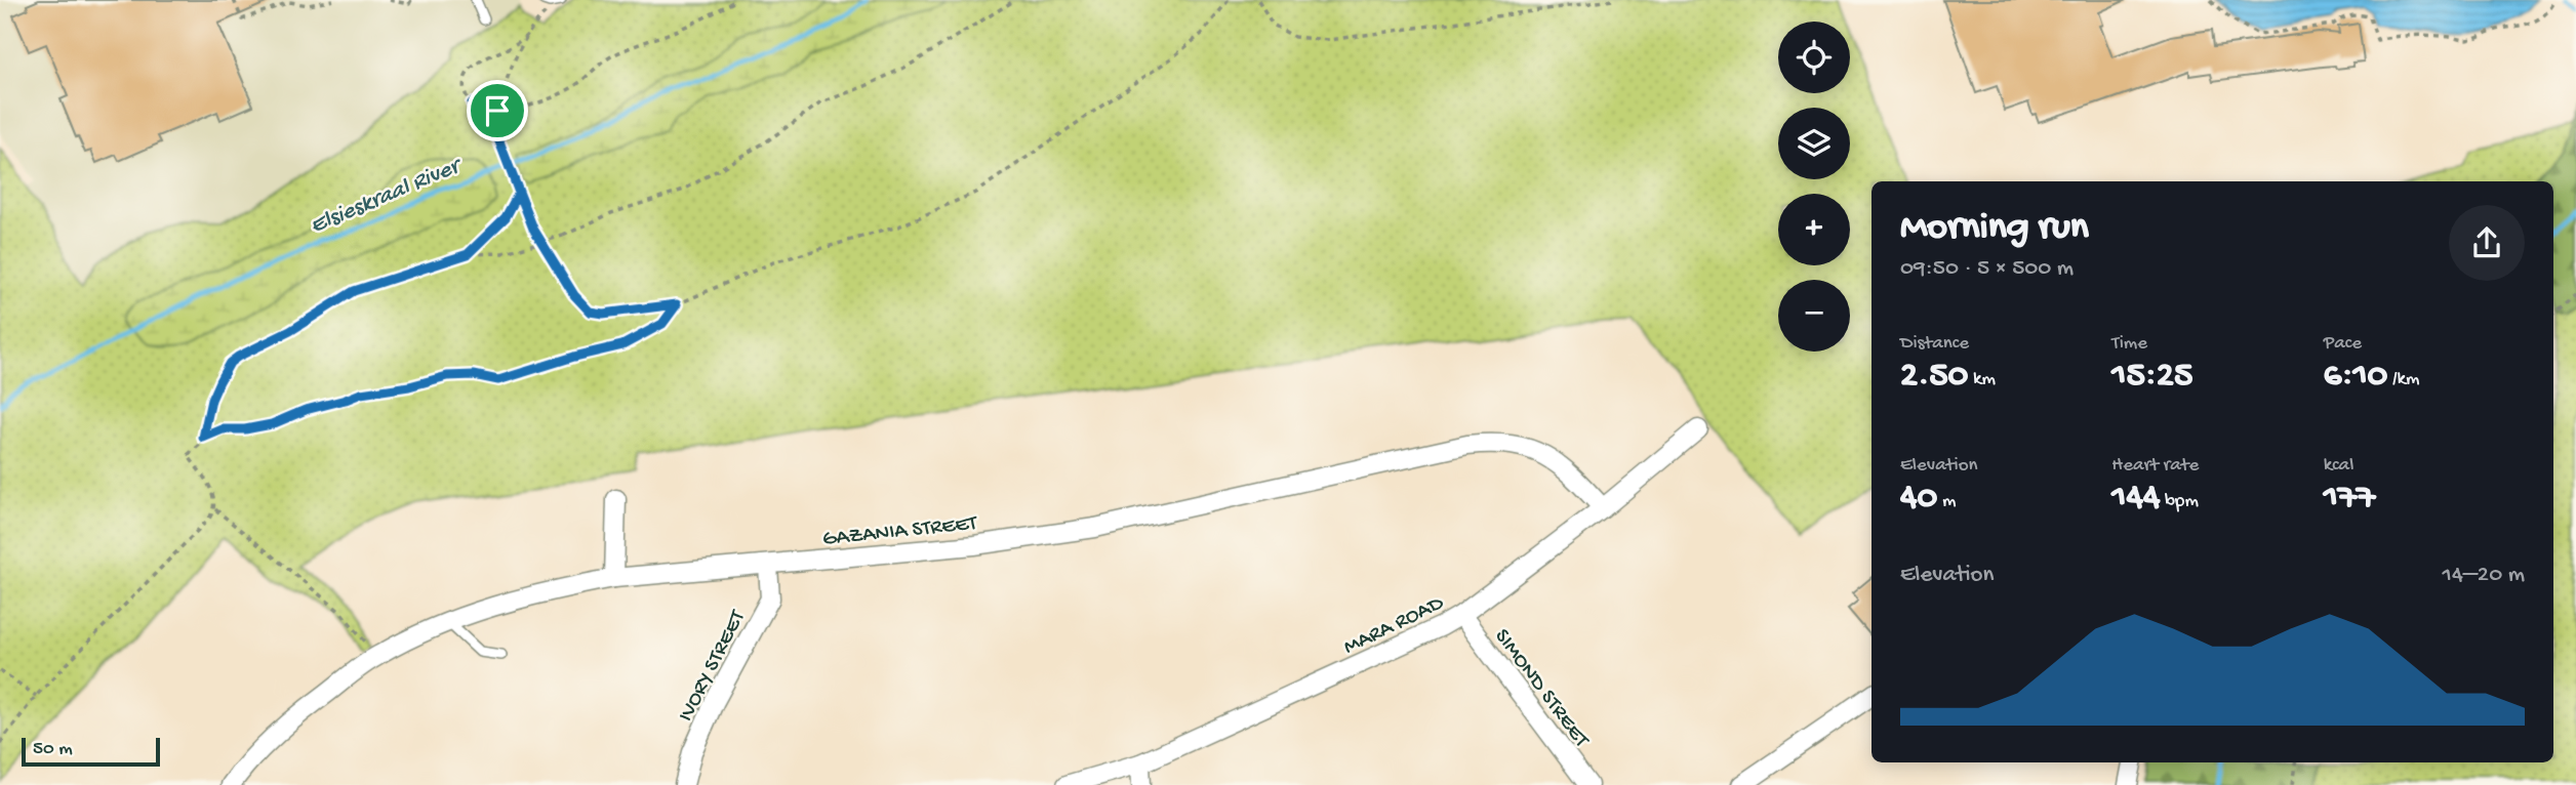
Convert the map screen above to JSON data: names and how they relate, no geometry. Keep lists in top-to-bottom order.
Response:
{
  "streets": {
    "street": [
      "GAZANIA STREET",
      "MARA ROAD",
      "IVORY STREET",
      "SIMOND STREET"
    ]
  },
  "crossings": [
    ["GAZANIA STREET", "MARA ROAD"],
    ["GAZANIA STREET", "IVORY STREET"],
    ["MARA ROAD", "SIMOND STREET"]
  ],
  "water": ["Elsieskraal River"],
  "scale_bar": "50 m",
  "page": {
    "map_buttons": ["+", "−"],
    "heading": ["Morning run", "09:50 · 5 × 500 m"],
    "stats": [
      ["Distance", "2.50 km"],
      ["Time", "15:25"],
      ["Pace", "6:10 /km"],
      ["Elevation", "40 m"],
      ["Heart rate", "144 bpm"],
      ["kcal", "177"]
    ],
    "chart": ["Elevation", "14–20 m"],
    "scale": "50 m"
  }
}
